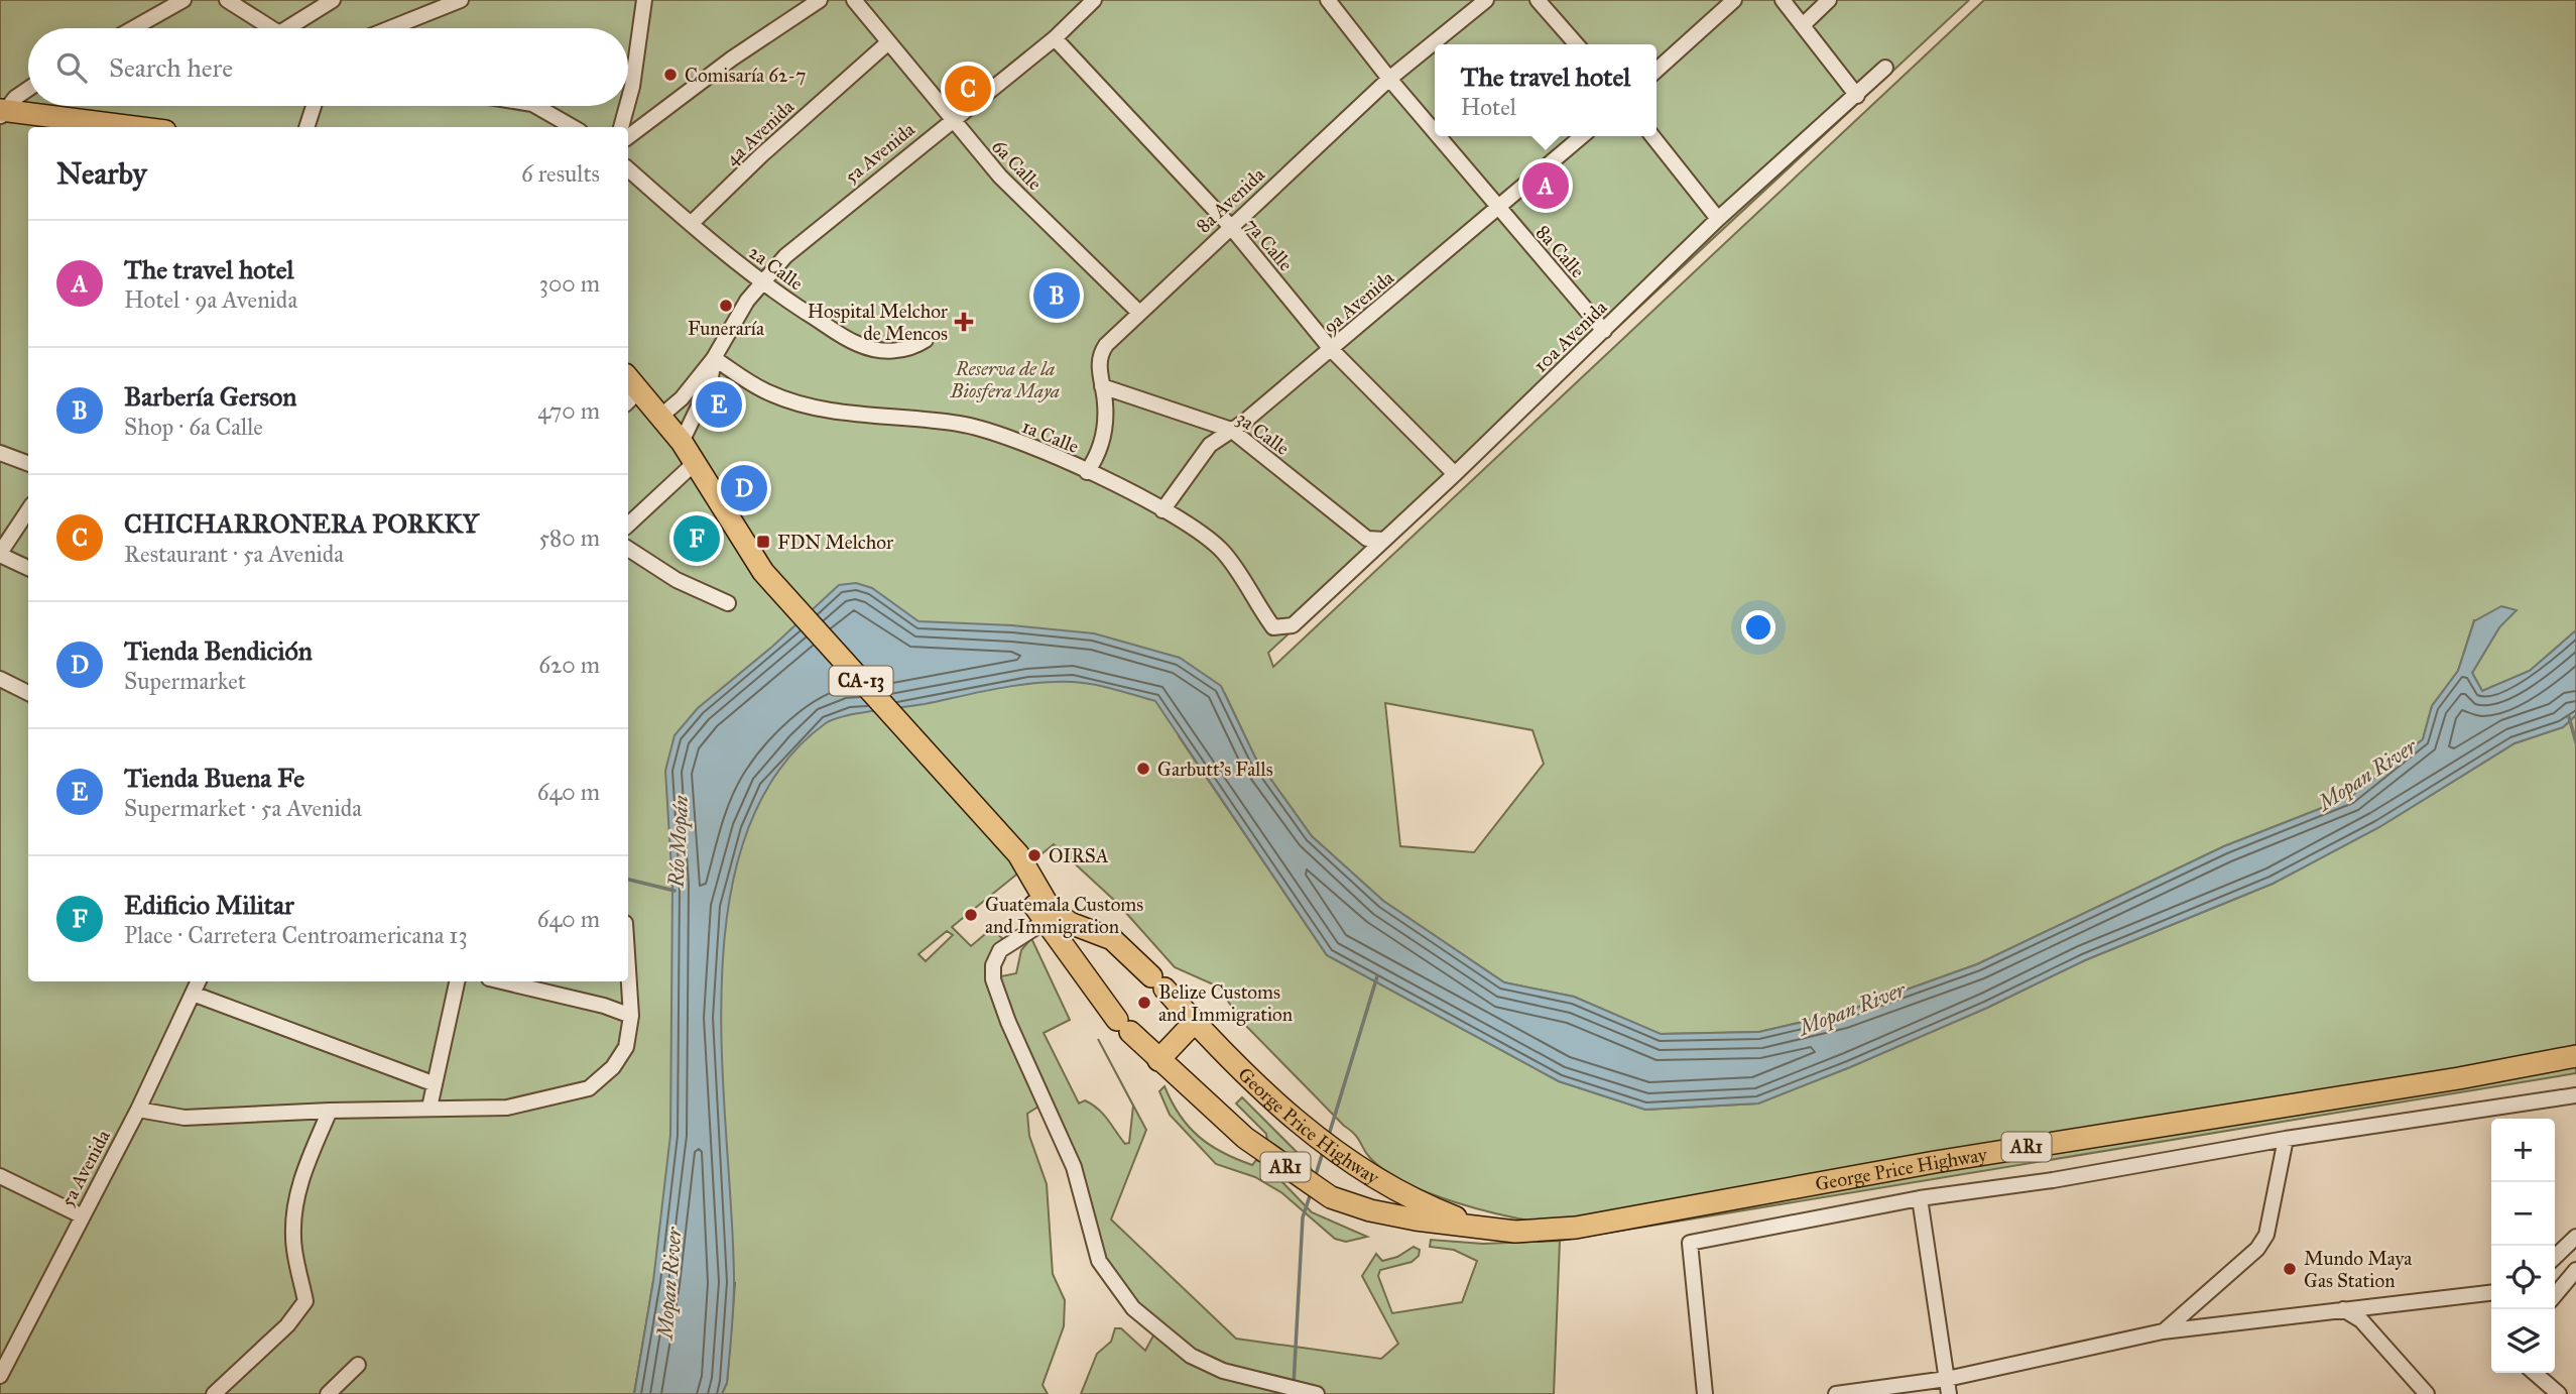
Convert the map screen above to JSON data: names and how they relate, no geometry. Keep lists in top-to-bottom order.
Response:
{
  "streets": {
    "highway": ["CA-13", "George Price Highway", "AR1"],
    "street": [
      "4a Avenida",
      "5a Avenida",
      "6a Calle",
      "8a Avenida",
      "7a Calle",
      "8a Calle",
      "2a Calle",
      "9a Avenida",
      "10a Avenida",
      "3a Calle",
      "1a Calle"
    ]
  },
  "crossings": [
    ["4a Avenida", "6a Calle"],
    ["4a Avenida", "2a Calle"],
    ["5a Avenida", "6a Calle"],
    ["5a Avenida", "7a Calle"],
    ["5a Avenida", "2a Calle"],
    ["5a Avenida", "1a Calle"],
    ["5a Avenida", "CA-13"],
    ["6a Calle", "8a Avenida"],
    ["8a Avenida", "7a Calle"],
    ["8a Avenida", "8a Calle"],
    ["8a Avenida", "3a Calle"],
    ["8a Avenida", "1a Calle"],
    ["7a Calle", "9a Avenida"],
    ["7a Calle", "10a Avenida"],
    ["8a Calle", "9a Avenida"],
    ["8a Calle", "10a Avenida"],
    ["9a Avenida", "3a Calle"],
    ["9a Avenida", "1a Calle"],
    ["10a Avenida", "3a Calle"],
    ["10a Avenida", "1a Calle"],
    ["CA-13", "George Price Highway"]
  ],
  "water": ["Mopan River", "Río Mopán"],
  "parks": ["Reserva de la Biosfera Maya"],
  "places": {
    "other": [
      "Comisaría 62-7",
      "Funeraría",
      "Garbutt's Falls",
      "OIRSA",
      "Guatemala Customs and Immigration",
      "Belize Customs and Immigration",
      "Mundo Maya Gas Station"
    ],
    "health": ["Hospital Melchor de Mencos"],
    "transit": ["FDN Melchor"]
  },
  "page": {
    "search": "Search here",
    "popup": ["The travel hotel", "Hotel"],
    "pins": [
      "C",
      "A",
      "B",
      "E",
      "D",
      "F"
    ],
    "heading": ["Nearby", "6 results"],
    "list": [
      {
        "mark": "A",
        "name": "The travel hotel",
        "note": "Hotel · 9a Avenida",
        "value": "300 m"
      },
      {
        "mark": "B",
        "name": "Barbería Gerson",
        "note": "Shop · 6a Calle",
        "value": "470 m"
      },
      {
        "mark": "C",
        "name": "CHICHARRONERA PORKKY",
        "note": "Restaurant · 5a Avenida",
        "value": "580 m"
      },
      {
        "mark": "D",
        "name": "Tienda Bendición",
        "note": "Supermarket",
        "value": "620 m"
      },
      {
        "mark": "E",
        "name": "Tienda Buena Fe",
        "note": "Supermarket · 5a Avenida",
        "value": "640 m"
      },
      {
        "mark": "F",
        "name": "Edificio Militar",
        "note": "Place · Carretera Centroamericana 13",
        "value": "640 m"
      }
    ],
    "map_buttons": ["+", "−"]
  }
}
